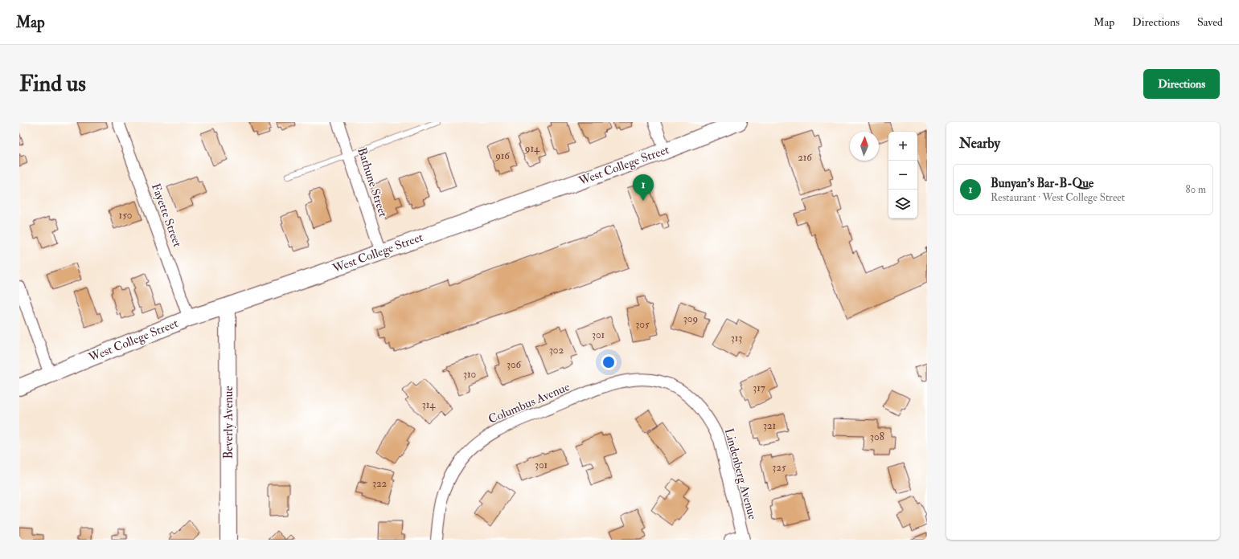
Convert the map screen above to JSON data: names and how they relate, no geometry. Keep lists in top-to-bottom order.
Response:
{
  "streets": {
    "street": [
      "West College Street",
      "Bathune Street",
      "Fayette Street",
      "Columbus Avenue",
      "Beverly Avenue",
      "Lindenberg Avenue"
    ]
  },
  "crossings": [
    ["West College Street", "Bathune Street"],
    ["West College Street", "Fayette Street"],
    ["West College Street", "Beverly Avenue"],
    ["Columbus Avenue", "Lindenberg Avenue"]
  ],
  "house_numbers": [
    "914",
    "916",
    "216",
    "150",
    "309",
    "305",
    "301",
    "313",
    "302",
    "306",
    "310",
    "317",
    "314",
    "321",
    "308",
    "301",
    "325",
    "322"
  ],
  "north": "top",
  "page": {
    "header": "Map",
    "nav": ["Map", "Directions", "Saved"],
    "buttons": "Directions",
    "title": "Find us",
    "heading": "Nearby",
    "map_buttons": ["+", "−"],
    "list": [
      {
        "mark": "1",
        "name": "Bunyan's Bar-B-Que",
        "note": "Restaurant · West College Street",
        "value": "80 m"
      }
    ],
    "pins": "1"
  }
}
